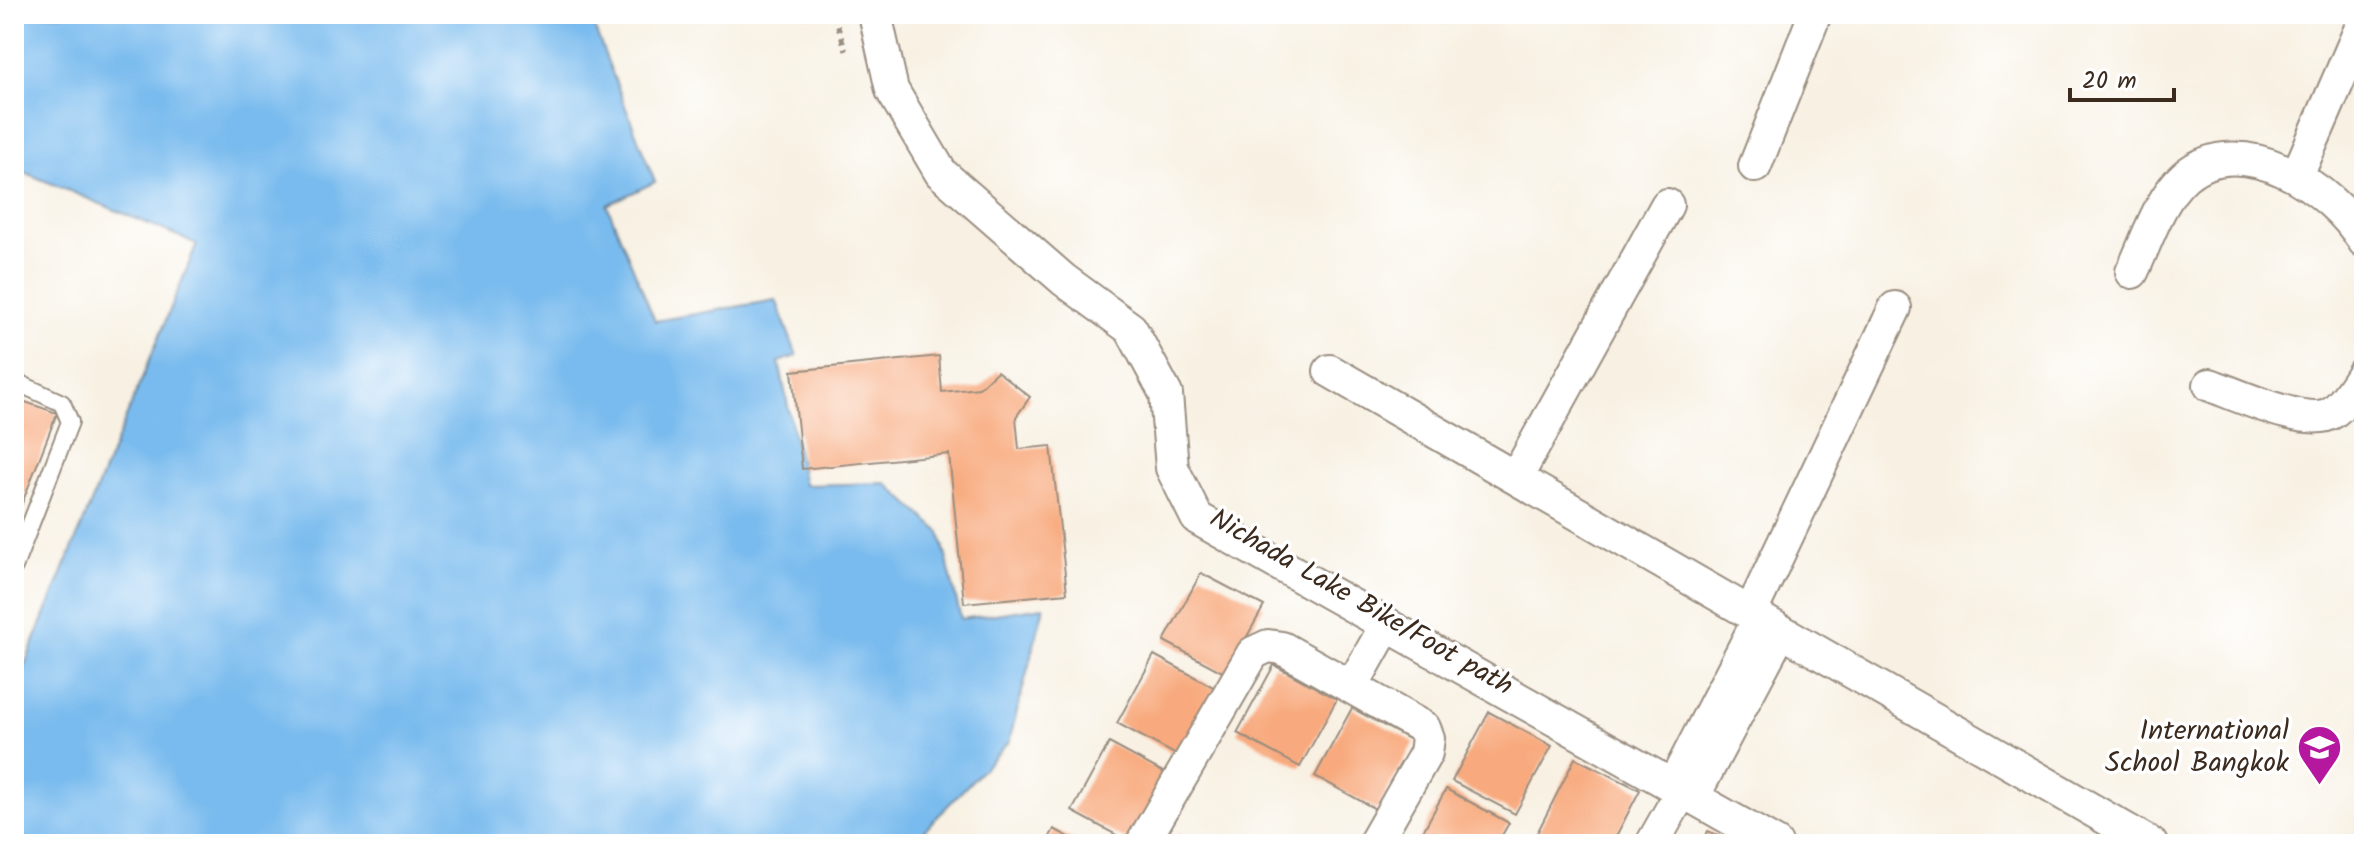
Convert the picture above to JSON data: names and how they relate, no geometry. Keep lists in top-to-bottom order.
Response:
{
  "places": {
    "school or university": ["International School Bangkok"]
  },
  "scale_bar": "20 m"
}
